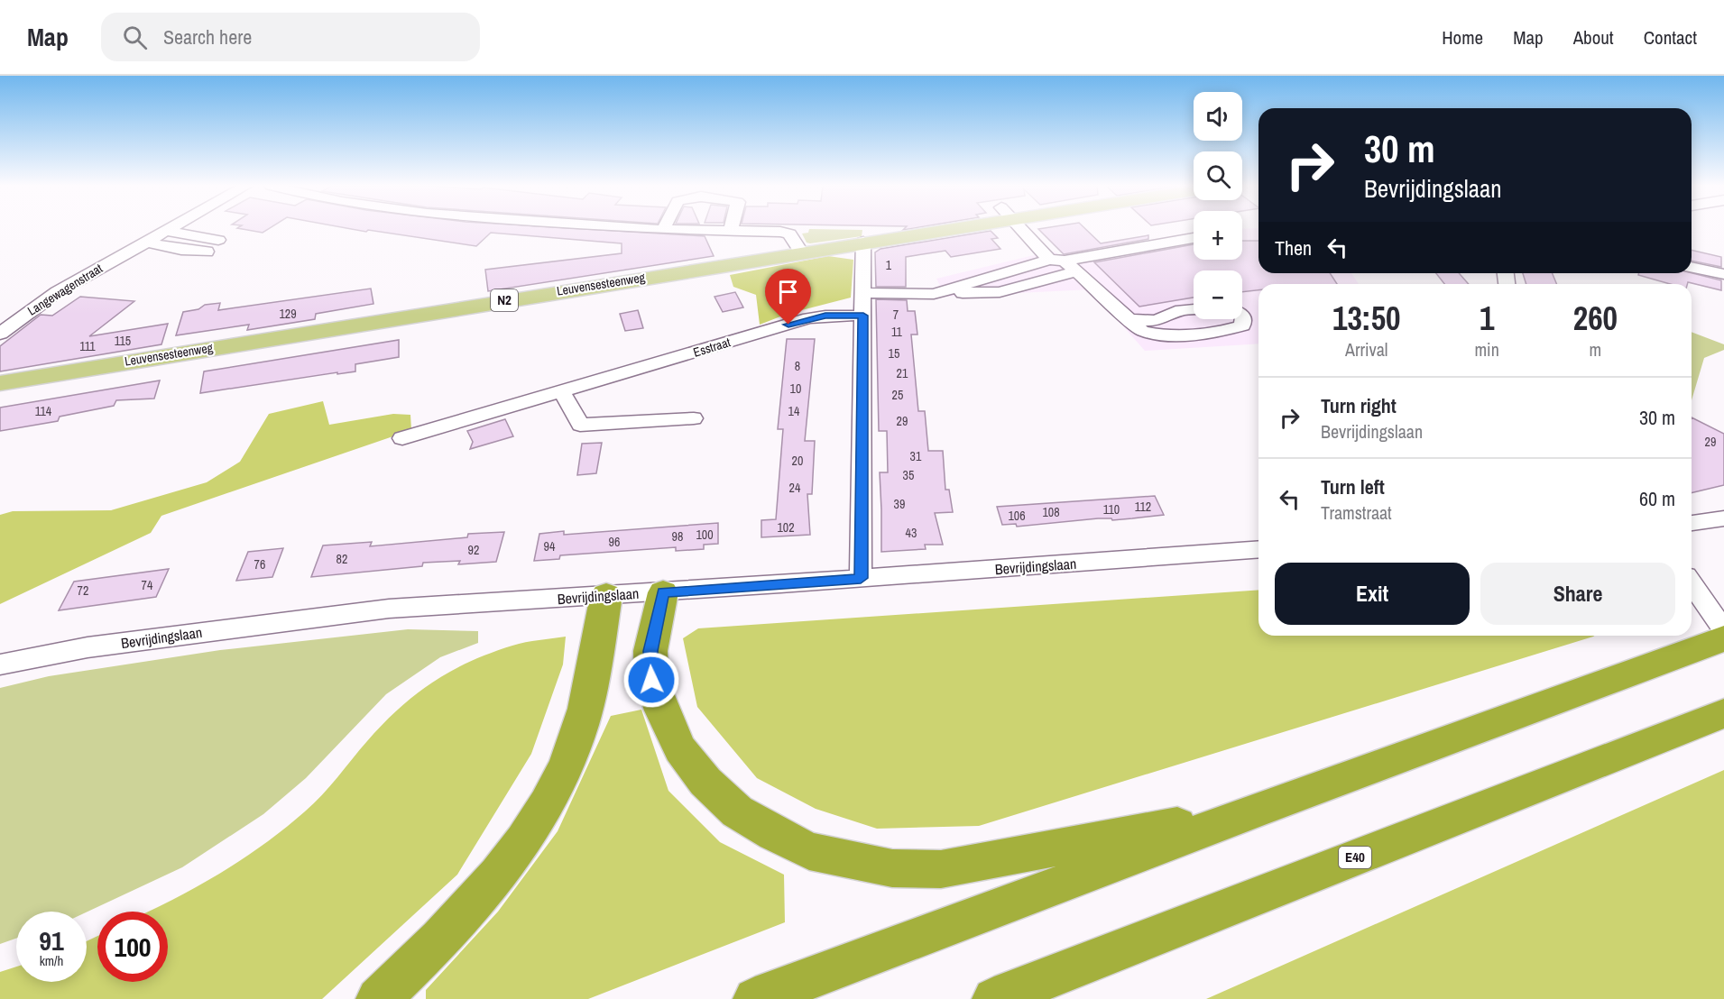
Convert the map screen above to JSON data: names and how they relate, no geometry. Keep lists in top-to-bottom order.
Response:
{
  "streets": {
    "highway": ["E40"],
    "main road": ["Leuvensesteenweg", "N2"],
    "street": ["Langewagenstraat", "Esstraat", "Bevrijdingslaan"]
  },
  "house_numbers": [
    "1",
    "129",
    "7",
    "11",
    "115",
    "111",
    "15",
    "8",
    "21",
    "10",
    "25",
    "114",
    "14",
    "29",
    "29",
    "31",
    "20",
    "35",
    "24",
    "39",
    "112",
    "110",
    "108",
    "106",
    "102",
    "43",
    "100",
    "98",
    "96",
    "94",
    "92",
    "82",
    "76",
    "74",
    "72"
  ],
  "page": {
    "header": "Map",
    "search": "Search here",
    "nav": [
      "Home",
      "Map",
      "About",
      "Contact"
    ],
    "map_buttons": ["+", "−"],
    "turn": ["30 m", "Bevrijdingslaan"],
    "then": "Then",
    "eta": [
      "13:50",
      "Arrival",
      "1",
      "min",
      "260",
      "m"
    ],
    "list": [
      {
        "name": "Turn right",
        "note": "Bevrijdingslaan",
        "value": "30 m"
      },
      {
        "name": "Turn left",
        "note": "Tramstraat",
        "value": "60 m"
      }
    ],
    "buttons": ["Exit", "Share"],
    "speed": "91 km/h",
    "limit": "100"
  }
}
